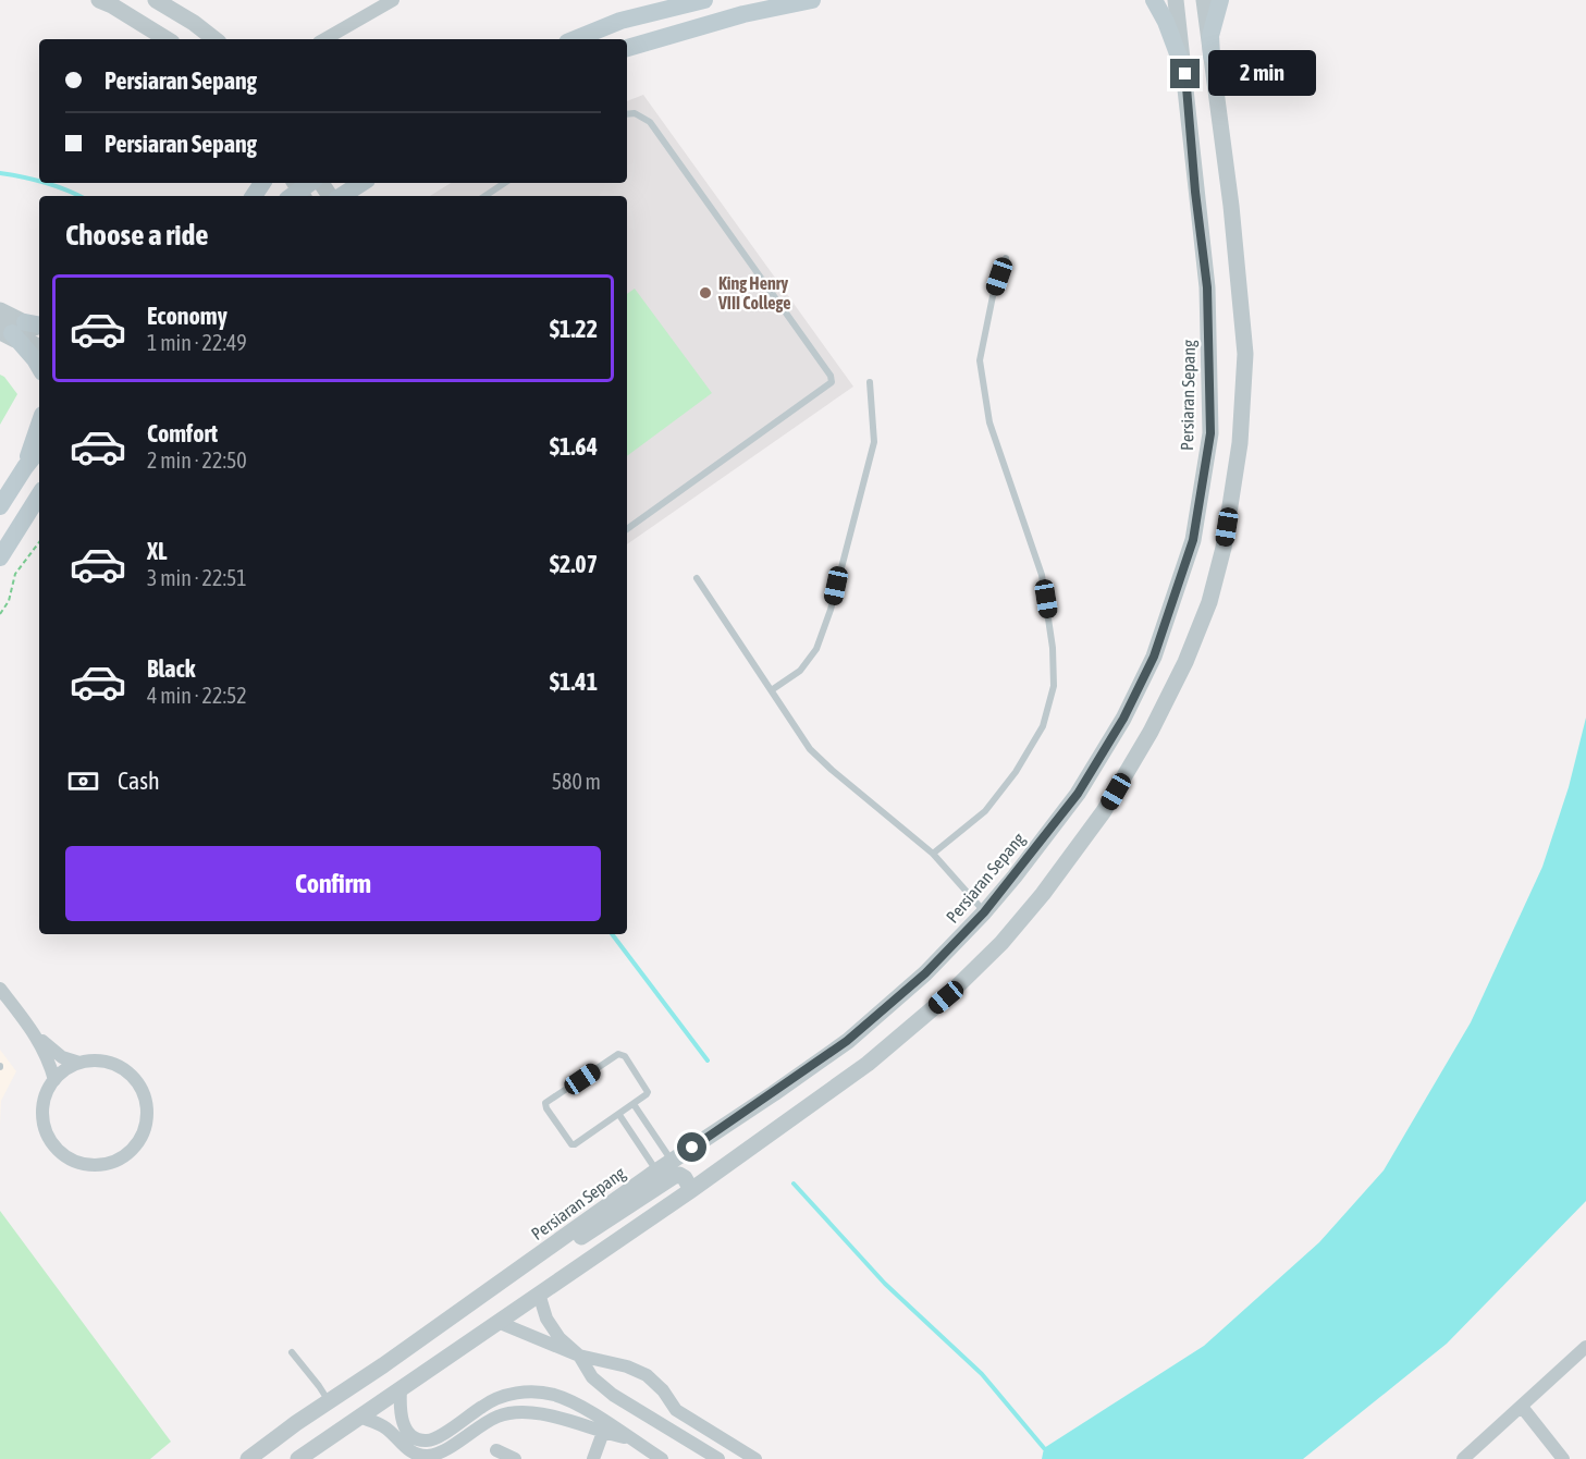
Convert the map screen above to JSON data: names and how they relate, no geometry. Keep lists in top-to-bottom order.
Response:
{
  "streets": {
    "street": ["Persiaran Sepang"]
  },
  "places": ["King Henry VIII College"],
  "page": {
    "banner": ["Persiaran Sepang", "Persiaran Sepang"],
    "bubble": "2 min",
    "heading": "Choose a ride",
    "list": [
      {
        "name": "Economy",
        "note": "1 min · 22:49",
        "value": "$1.22"
      },
      {
        "name": "Comfort",
        "note": "2 min · 22:50",
        "value": "$1.64"
      },
      {
        "name": "XL",
        "note": "3 min · 22:51",
        "value": "$2.07"
      },
      {
        "name": "Black",
        "note": "4 min · 22:52",
        "value": "$1.41"
      }
    ],
    "pay": ["Cash", "580 m"],
    "buttons": "Confirm"
  }
}
